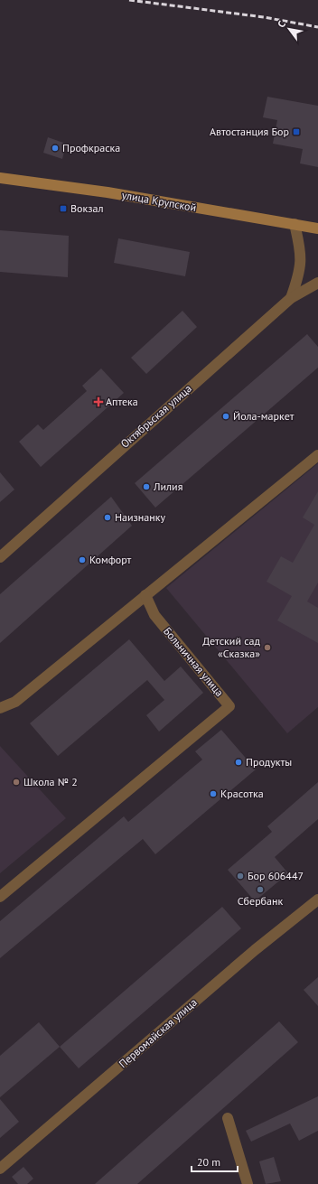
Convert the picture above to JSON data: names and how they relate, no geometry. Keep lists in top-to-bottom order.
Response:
{
  "streets": {
    "street": [
      "улица Крупской",
      "Октябрьская улица",
      "Больничная улица",
      "Первомайская улица"
    ]
  },
  "places": {
    "transit": ["Автостанция Бор", "Вокзал"],
    "other": [
      "Профкраска",
      "Йола-маркет",
      "Лилия",
      "Наизнанку",
      "Комфорт",
      "Детский сад «Сказка»",
      "Продукты",
      "Школа № 2",
      "Красотка",
      "Бор 606447",
      "Сбербанк"
    ],
    "health": ["Аптека"]
  },
  "scale_bar": "20 m",
  "north": "top left"
}
